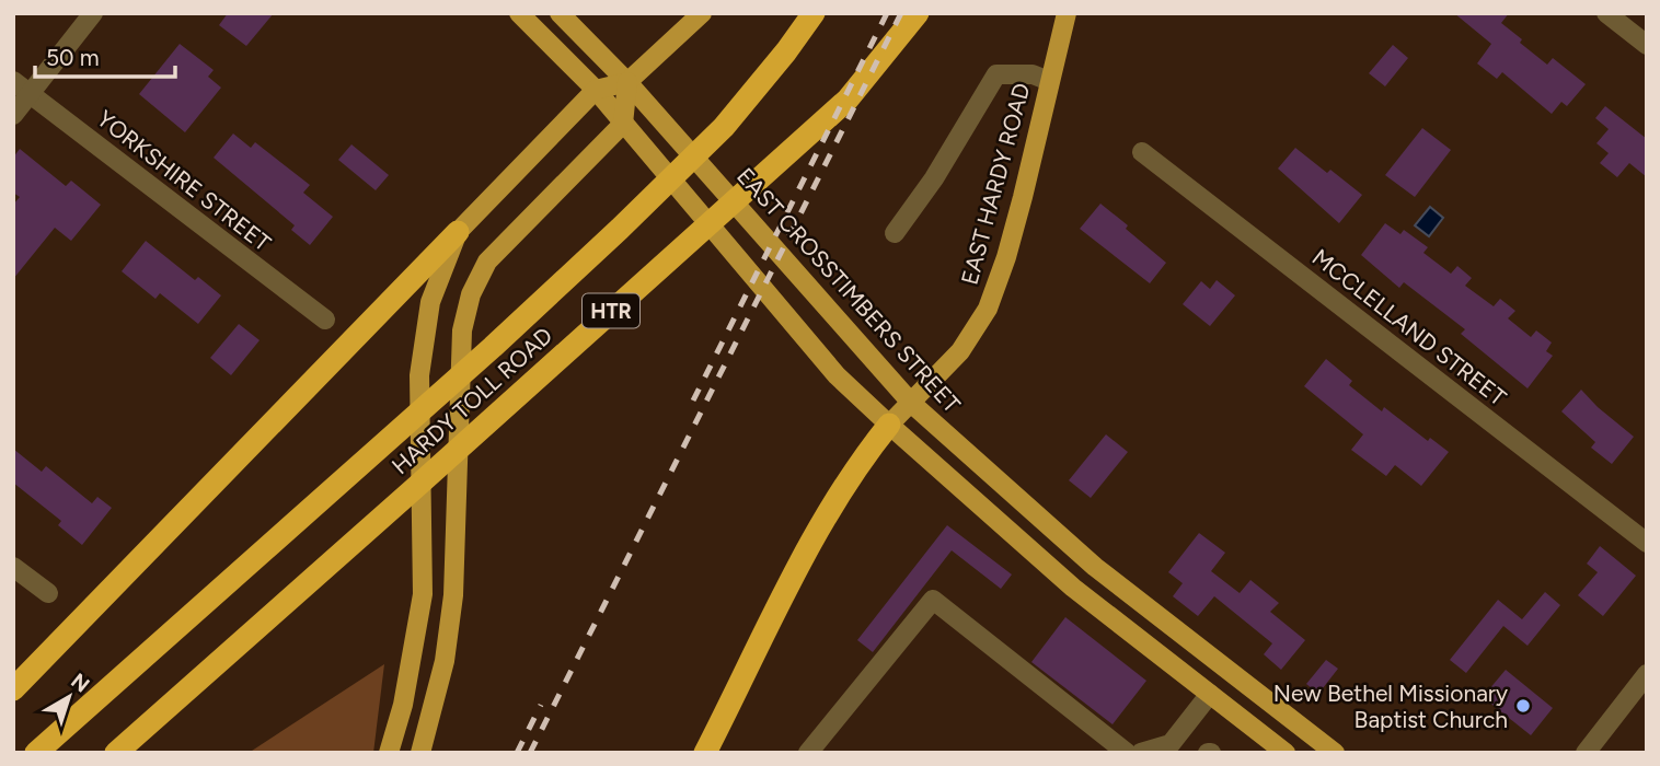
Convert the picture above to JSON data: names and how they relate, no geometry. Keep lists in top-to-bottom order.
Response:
{
  "streets": {
    "highway": ["HTR", "HARDY TOLL ROAD"],
    "main road": ["EAST HARDY ROAD", "EAST CROSSTIMBERS STREET"],
    "street": ["YORKSHIRE STREET", "MCCLELLAND STREET"]
  },
  "crossings": [
    ["EAST HARDY ROAD", "EAST CROSSTIMBERS STREET"]
  ],
  "places": ["New Bethel Missionary Baptist Church"],
  "scale_bar": "50 m",
  "north": "top right"
}
